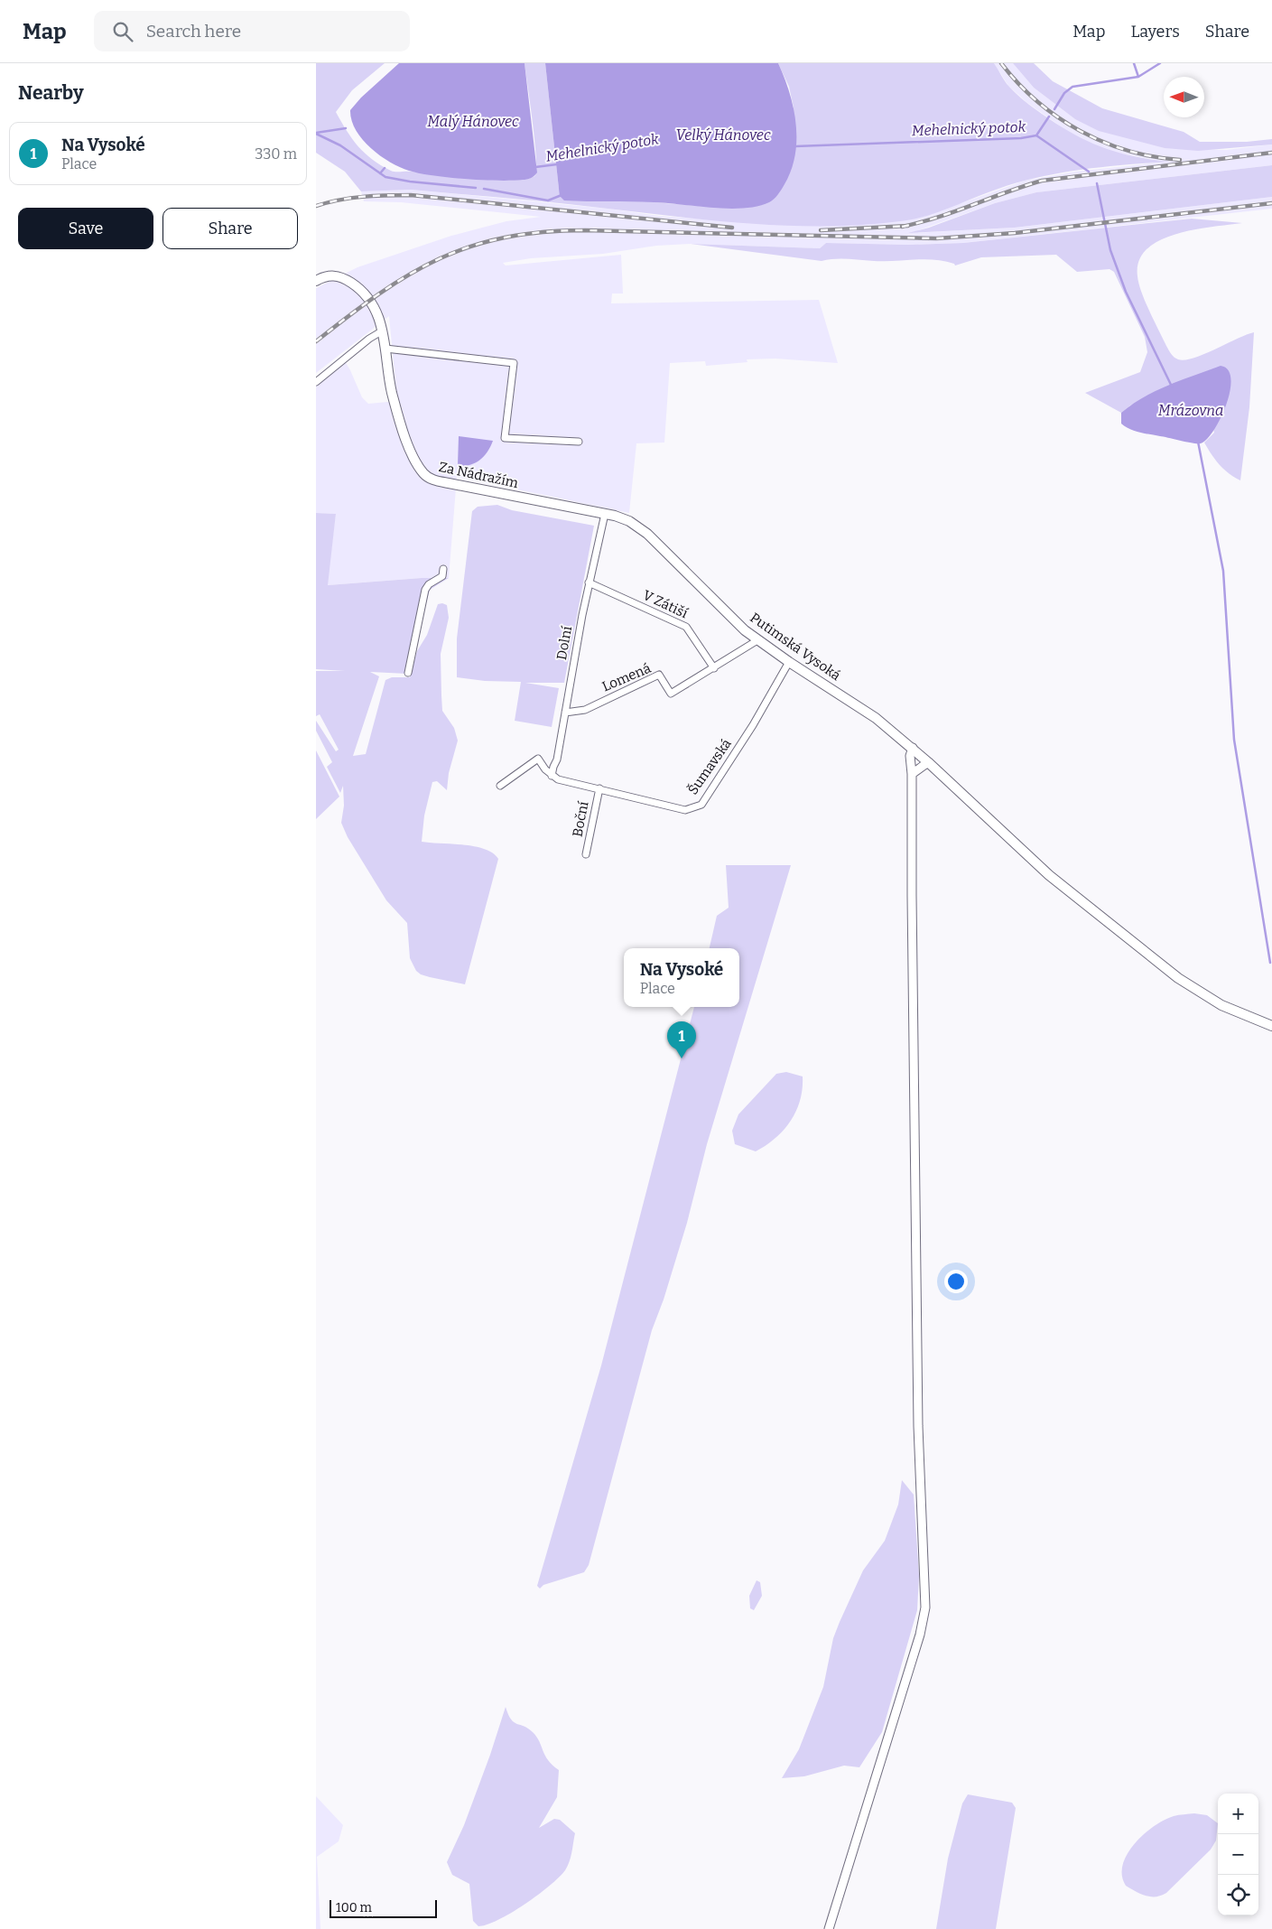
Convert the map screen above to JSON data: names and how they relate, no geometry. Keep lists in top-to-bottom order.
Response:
{
  "streets": {
    "main road": ["Za Nádražím", "Putimská Vysoká"],
    "street": [
      "V Zátiší",
      "Dolní",
      "Lomená",
      "Šumavská",
      "Boční"
    ]
  },
  "crossings": [
    ["Za Nádražím", "Dolní"],
    ["Za Nádražím", "Putimská Vysoká"],
    ["V Zátiší", "Dolní"],
    ["V Zátiší", "Lomená"],
    ["Dolní", "Putimská Vysoká"],
    ["Dolní", "Lomená"],
    ["Dolní", "Šumavská"],
    ["Putimská Vysoká", "Lomená"],
    ["Putimská Vysoká", "Šumavská"],
    ["Šumavská", "Boční"]
  ],
  "water": [
    "Malý Hánovec",
    "Mehelnický potok",
    "Velký Hánovec",
    "Mrázovna"
  ],
  "scale_bar": "100 m",
  "north": "left",
  "page": {
    "header": "Map",
    "search": "Search here",
    "nav": ["Map", "Layers", "Share"],
    "heading": "Nearby",
    "list": [
      {
        "mark": "1",
        "name": "Na Vysoké",
        "note": "Place",
        "value": "330 m"
      }
    ],
    "buttons": ["Save", "Share"],
    "popup": ["Na Vysoké", "Place"],
    "pins": "1",
    "map_buttons": ["+", "−"],
    "scale": "100 m"
  }
}
